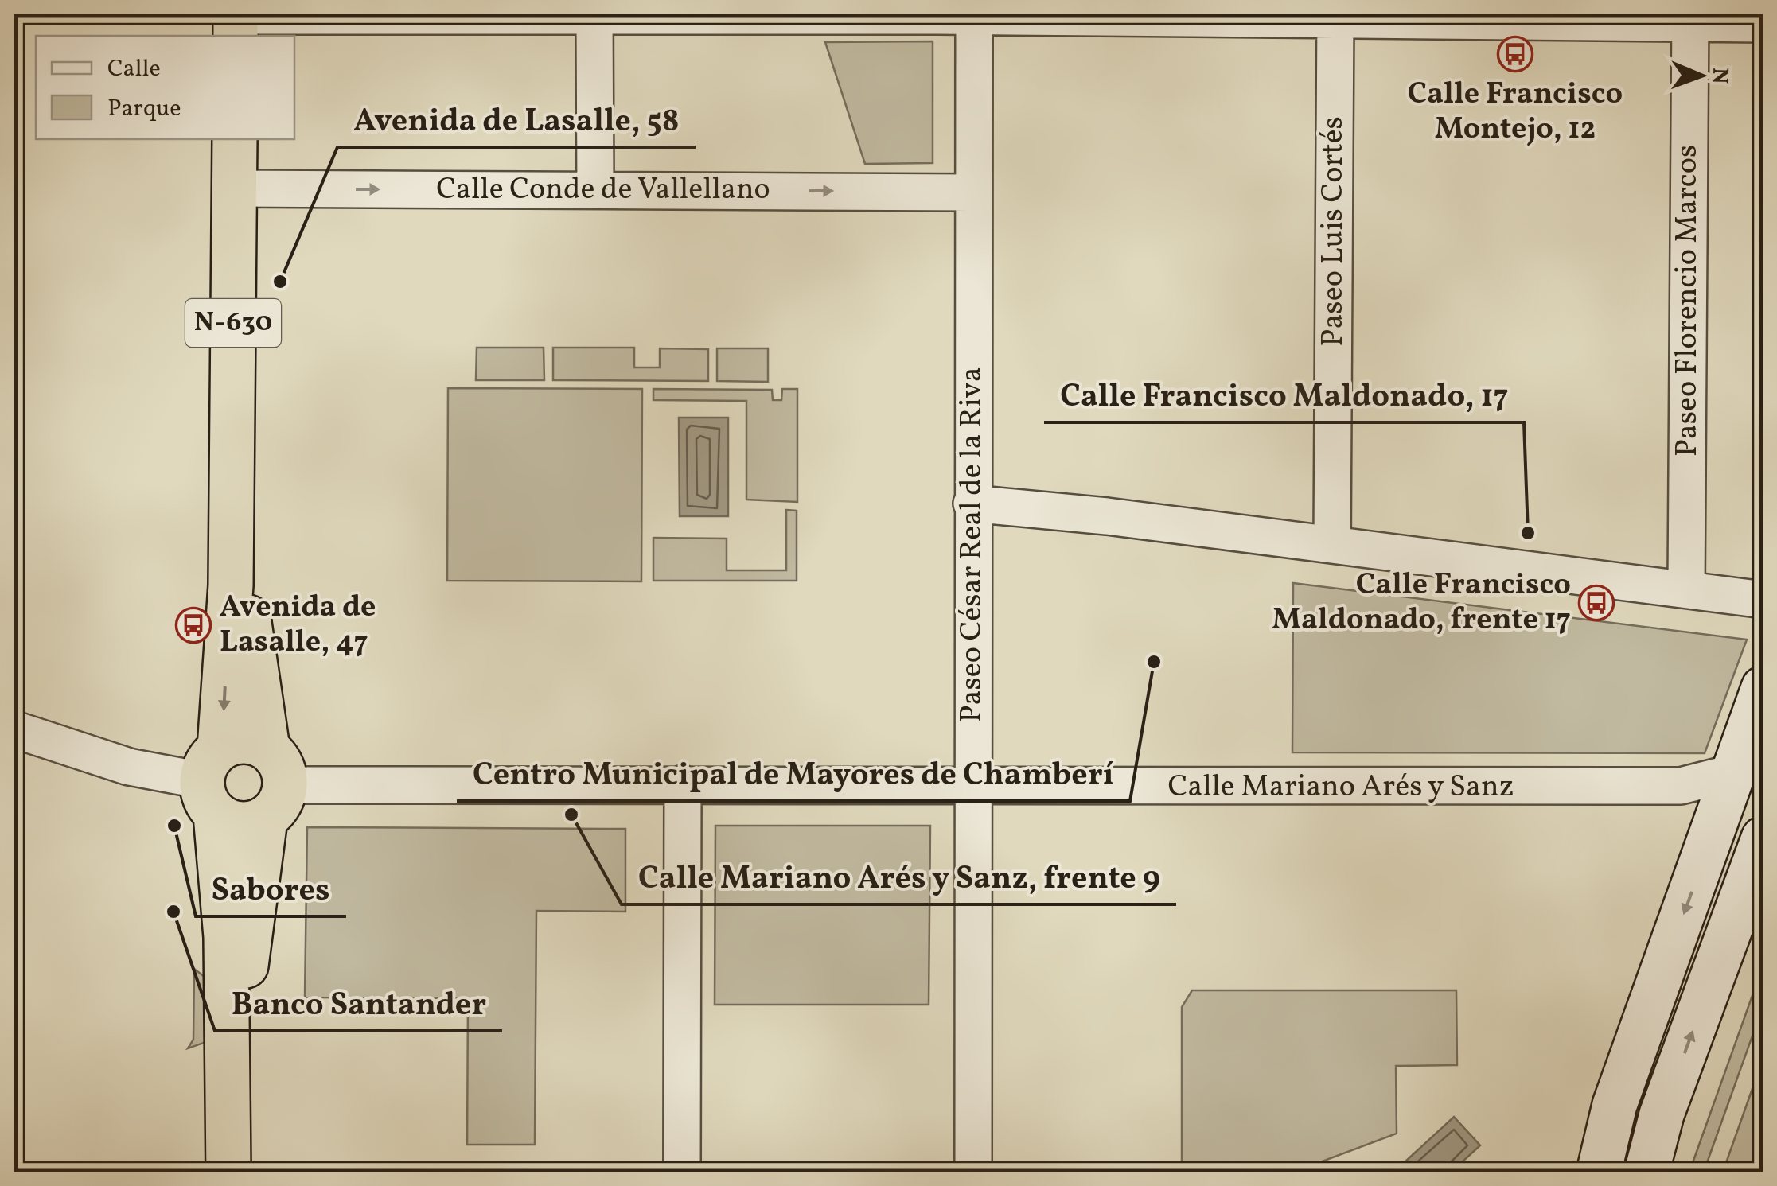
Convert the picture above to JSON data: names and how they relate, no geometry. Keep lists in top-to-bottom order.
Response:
{
  "streets": {
    "highway": ["N-630"],
    "street": [
      "Calle Conde de Vallellano",
      "Paseo Luis Cortés",
      "Paseo Florencio Marcos",
      "Paseo César Real de la Riva",
      "Calle Mariano Arés y Sanz"
    ]
  },
  "crossings": [
    ["Calle Conde de Vallellano", "N-630"],
    ["Calle Conde de Vallellano", "Paseo César Real de la Riva"],
    ["N-630", "Calle Mariano Arés y Sanz"],
    ["Paseo César Real de la Riva", "Calle Mariano Arés y Sanz"]
  ],
  "places": {
    "bus stop": ["Calle Francisco Montejo, 12", "Calle Francisco Maldonado, frente 17", "Avenida de Lasalle, 47"],
    "other": [
      "Avenida de Lasalle, 58",
      "Calle Francisco Maldonado, 17",
      "Centro Municipal de Mayores de Chamberí",
      "Calle Mariano Arés y Sanz, frente 9",
      "Sabores",
      "Banco Santander"
    ]
  },
  "legend": ["Calle", "Parque"],
  "north": "right"
}
